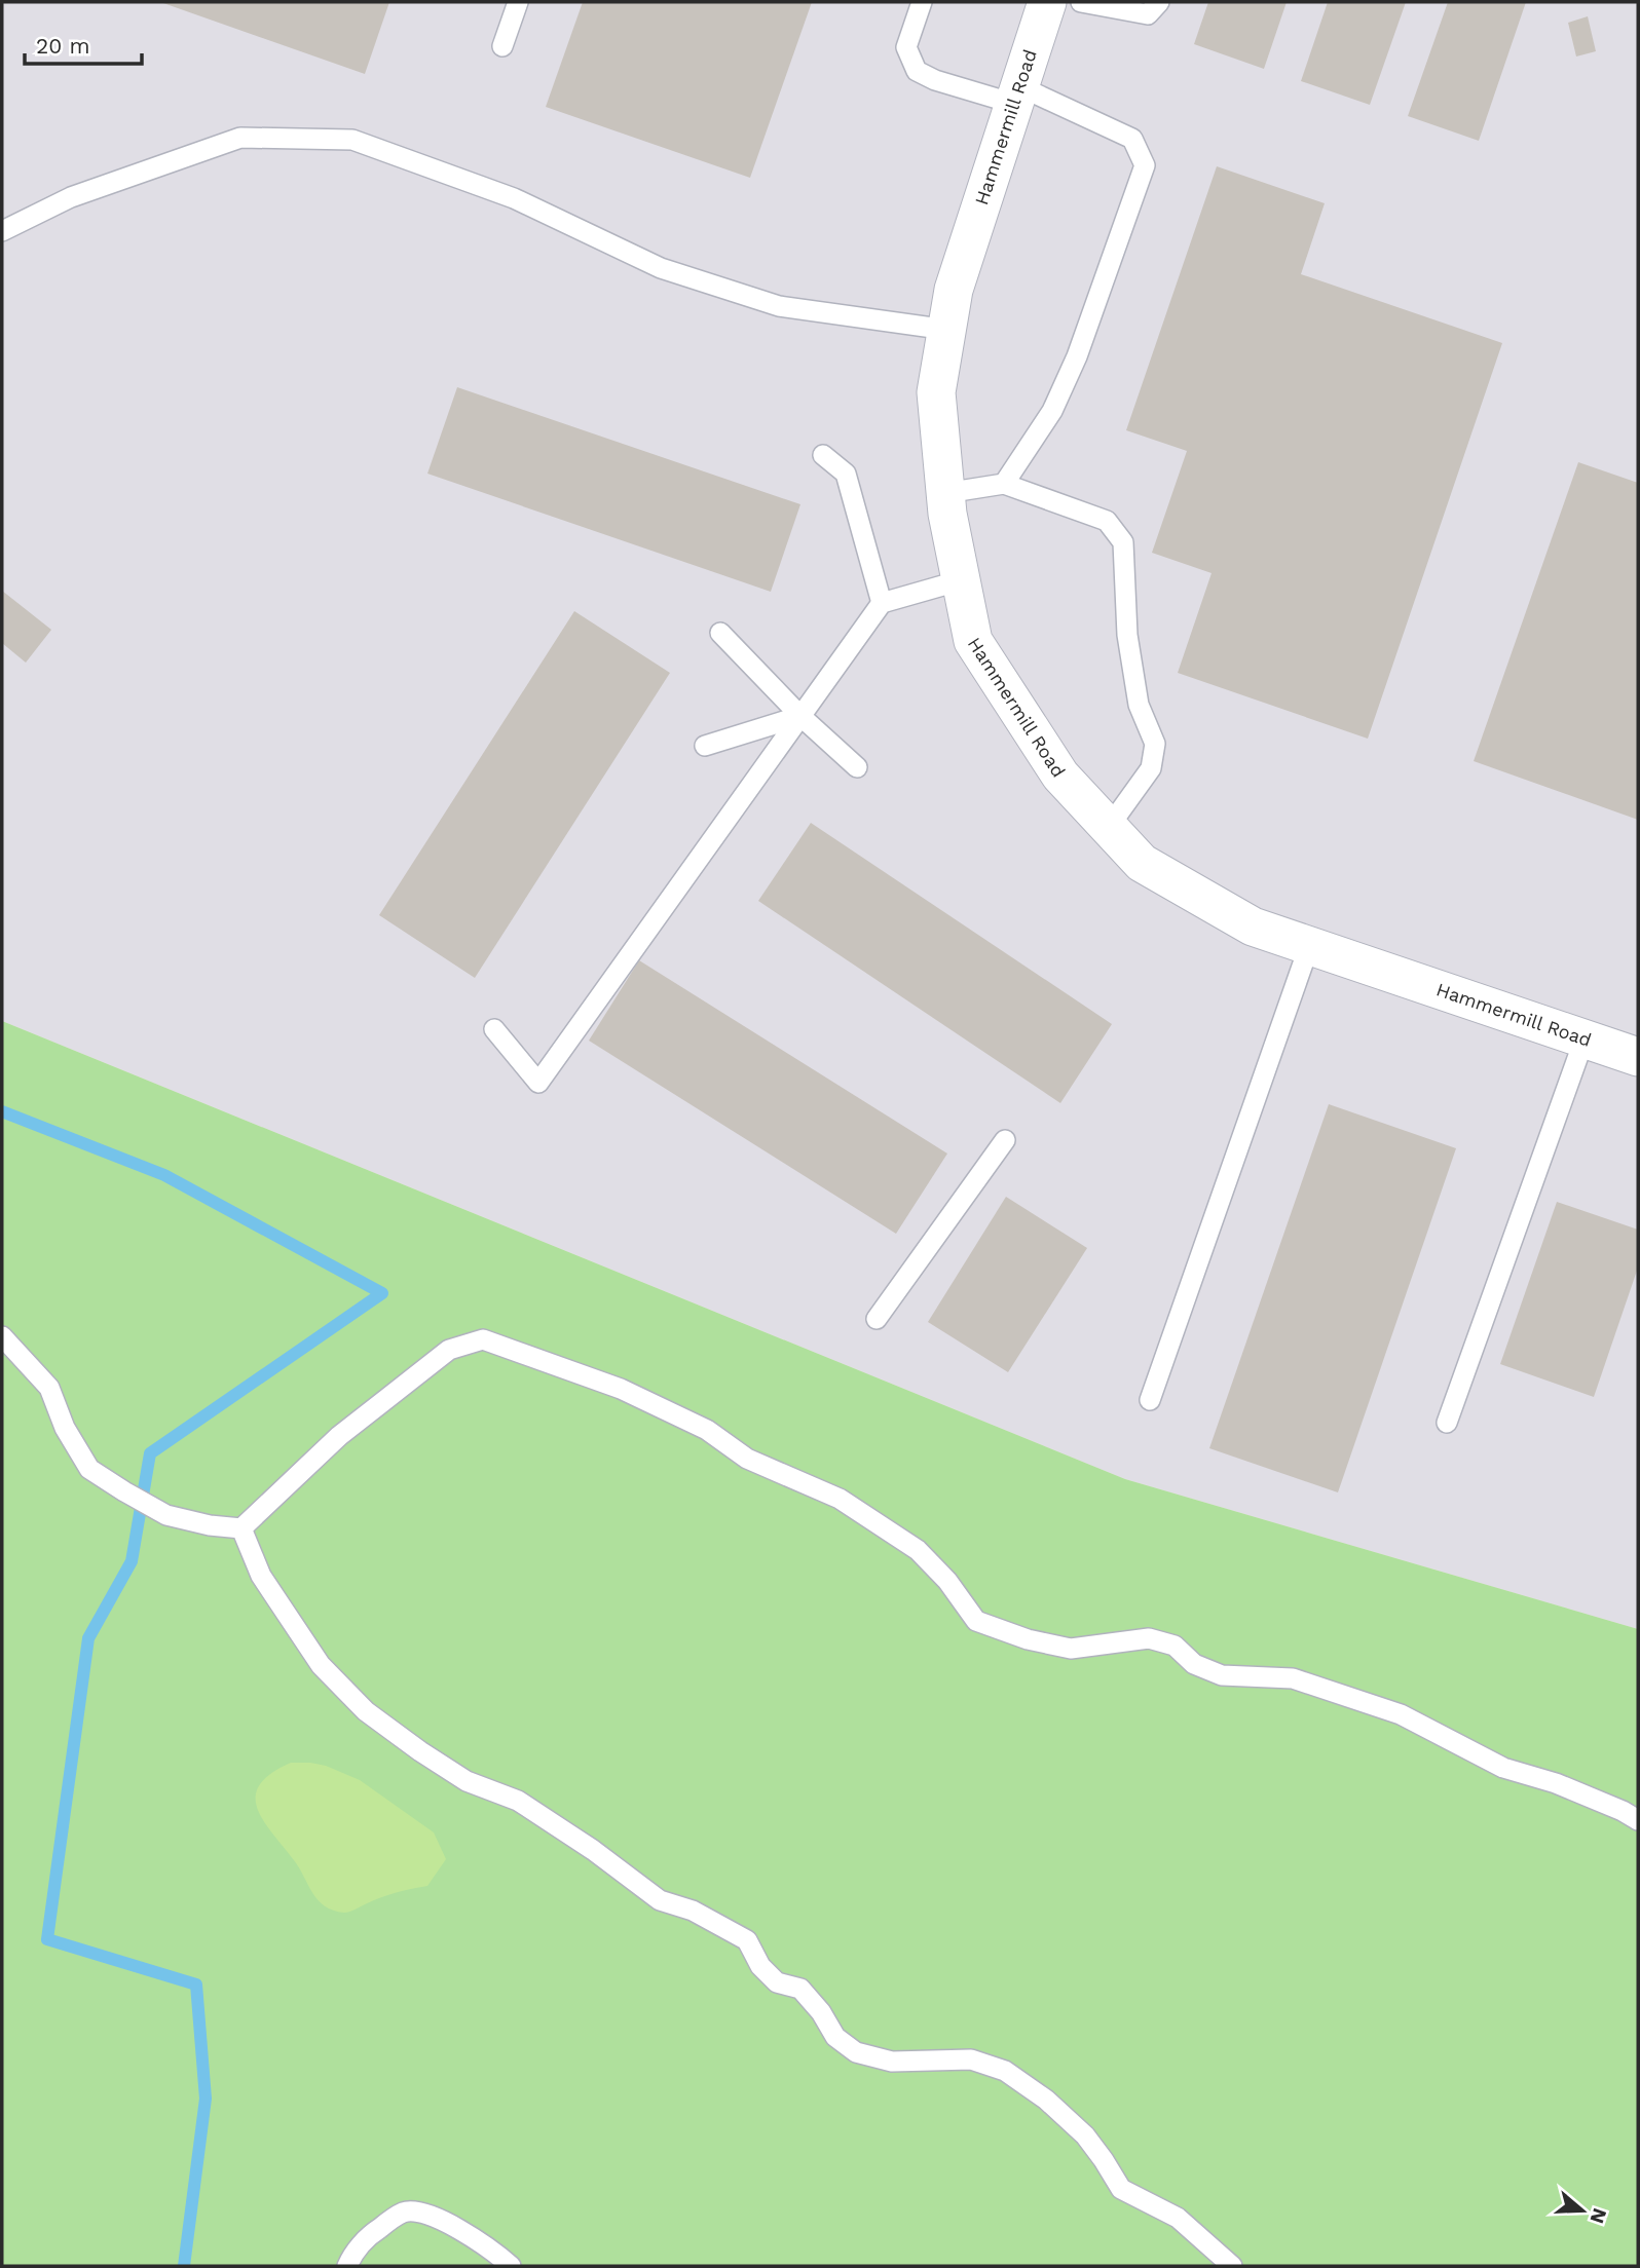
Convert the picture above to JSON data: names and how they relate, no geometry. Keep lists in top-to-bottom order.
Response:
{
  "streets": {
    "street": ["Hammermill Road"]
  },
  "scale_bar": "20 m",
  "north": "right"
}
